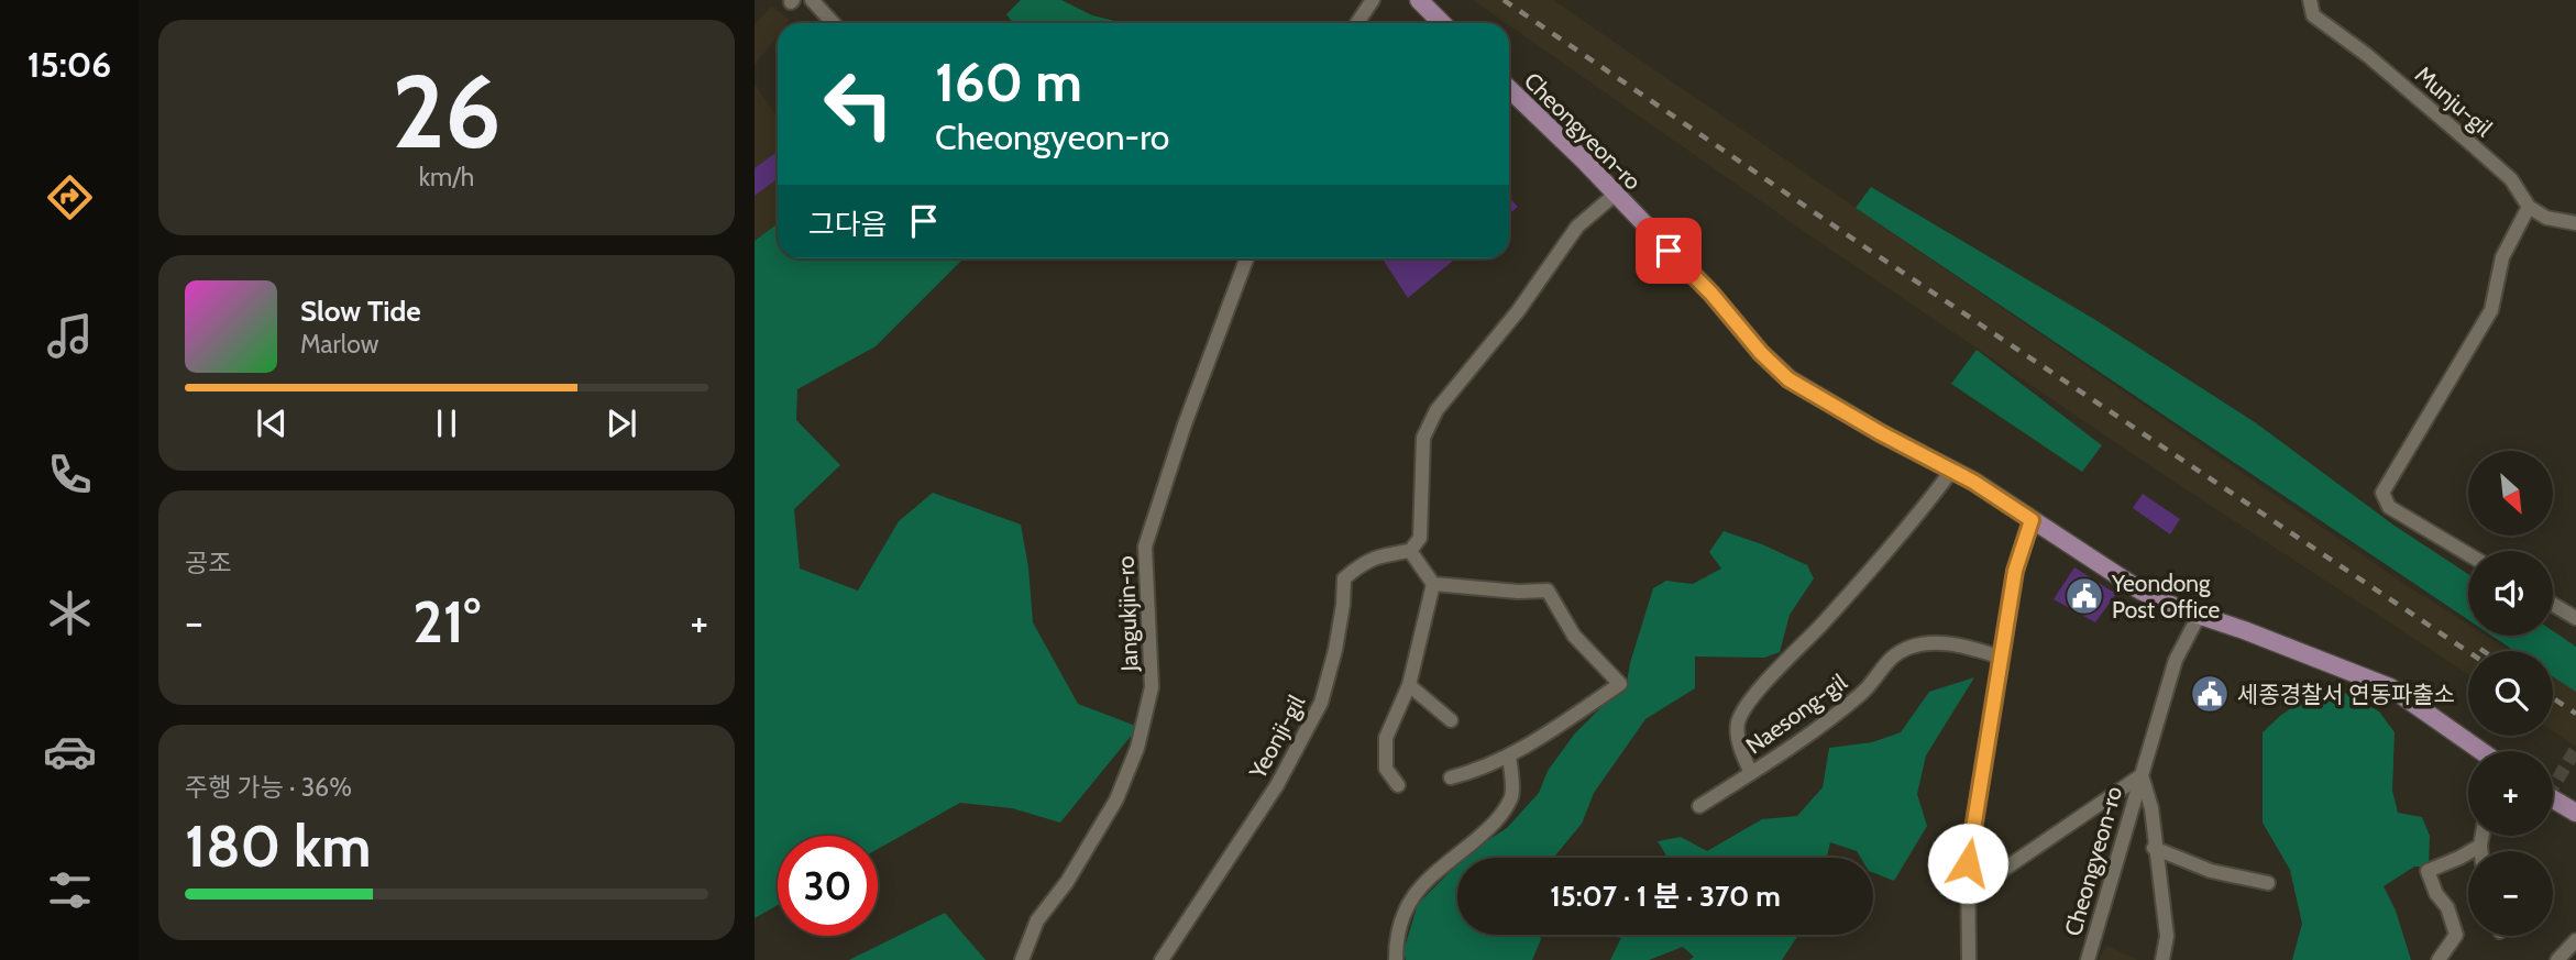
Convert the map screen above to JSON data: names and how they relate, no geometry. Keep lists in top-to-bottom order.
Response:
{
  "streets": {
    "main road": ["Cheongyeon-ro"],
    "street": [
      "Munju-gil",
      "Jangukjin-ro",
      "Naesong-gil",
      "Yeonji-gil"
    ]
  },
  "places": {
    "public building": ["Yeondong Post Office", "세종경찰서 연동파출소"]
  },
  "north": "bottom right",
  "page": {
    "tabs": "15:06",
    "tile": [
      ["26", "km/h"],
      "공조",
      ["주행 가능 · 36%", "180 km"]
    ],
    "turn": ["160 m", "Cheongyeon-ro"],
    "then": "그다음",
    "song": ["Slow Tide", "Marlow"],
    "map_buttons": ["+", "−"],
    "heat": ["−", "21°", "+"],
    "limit": "30",
    "trip": "15:07 · 1 분 · 370 m"
  }
}
